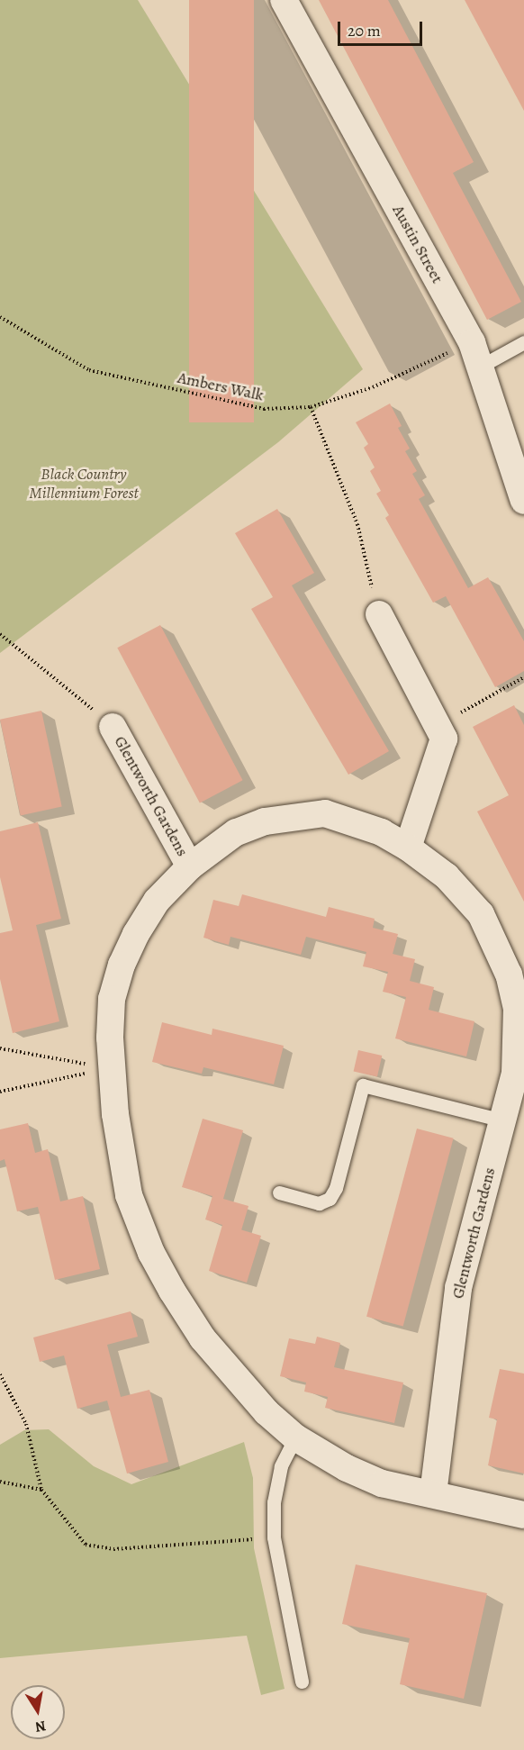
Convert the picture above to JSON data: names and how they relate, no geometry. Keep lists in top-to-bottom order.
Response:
{
  "streets": {
    "street": ["Austin Street", "Glentworth Gardens"],
    "path": ["Ambers Walk"]
  },
  "crossings": [
    ["Austin Street", "Ambers Walk"]
  ],
  "parks": ["Black Country Millennium Forest"],
  "scale_bar": "20 m",
  "north": "bottom"
}
